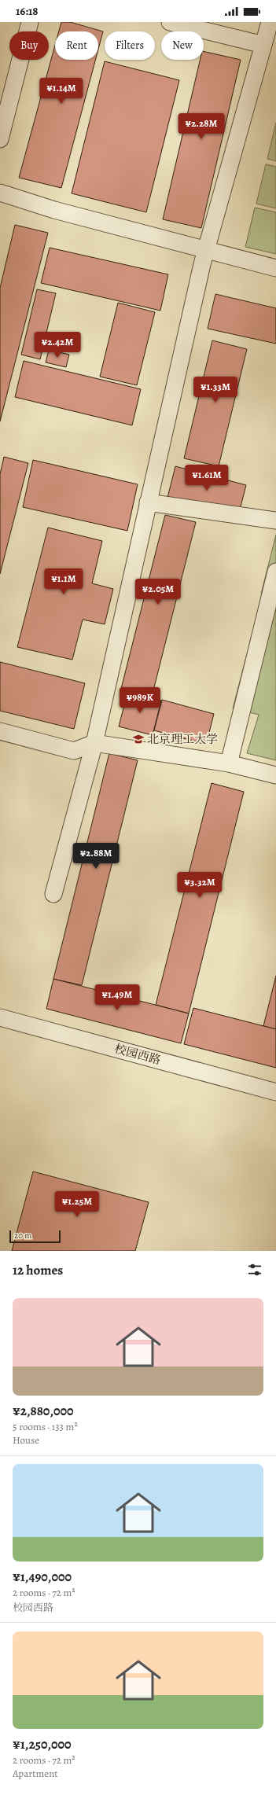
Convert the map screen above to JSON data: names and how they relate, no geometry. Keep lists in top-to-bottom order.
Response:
{
  "streets": {
    "street": ["校园西路"]
  },
  "places": {
    "school or university": ["北京理工大学"]
  },
  "scale_bar": "20 m",
  "page": {
    "status": "16:18",
    "chip": [
      "Buy",
      "Rent",
      "Filters",
      "New"
    ],
    "price": [
      "¥1.14M",
      "¥2.28M",
      "¥2.42M",
      "¥1.33M",
      "¥1.61M",
      "¥1.1M",
      "¥2.05M",
      "¥989K",
      "¥2.88M",
      "¥3.32M",
      "¥1.49M",
      "¥1.25M"
    ],
    "scale": "20 m",
    "heading": "12 homes",
    "list": [
      {
        "name": "¥2,880,000",
        "note": "5 rooms · 133 m² · House"
      },
      {
        "name": "¥1,490,000",
        "note": "2 rooms · 72 m² · 校园西路"
      },
      {
        "name": "¥1,250,000",
        "note": "2 rooms · 72 m² · Apartment"
      }
    ]
  }
}
